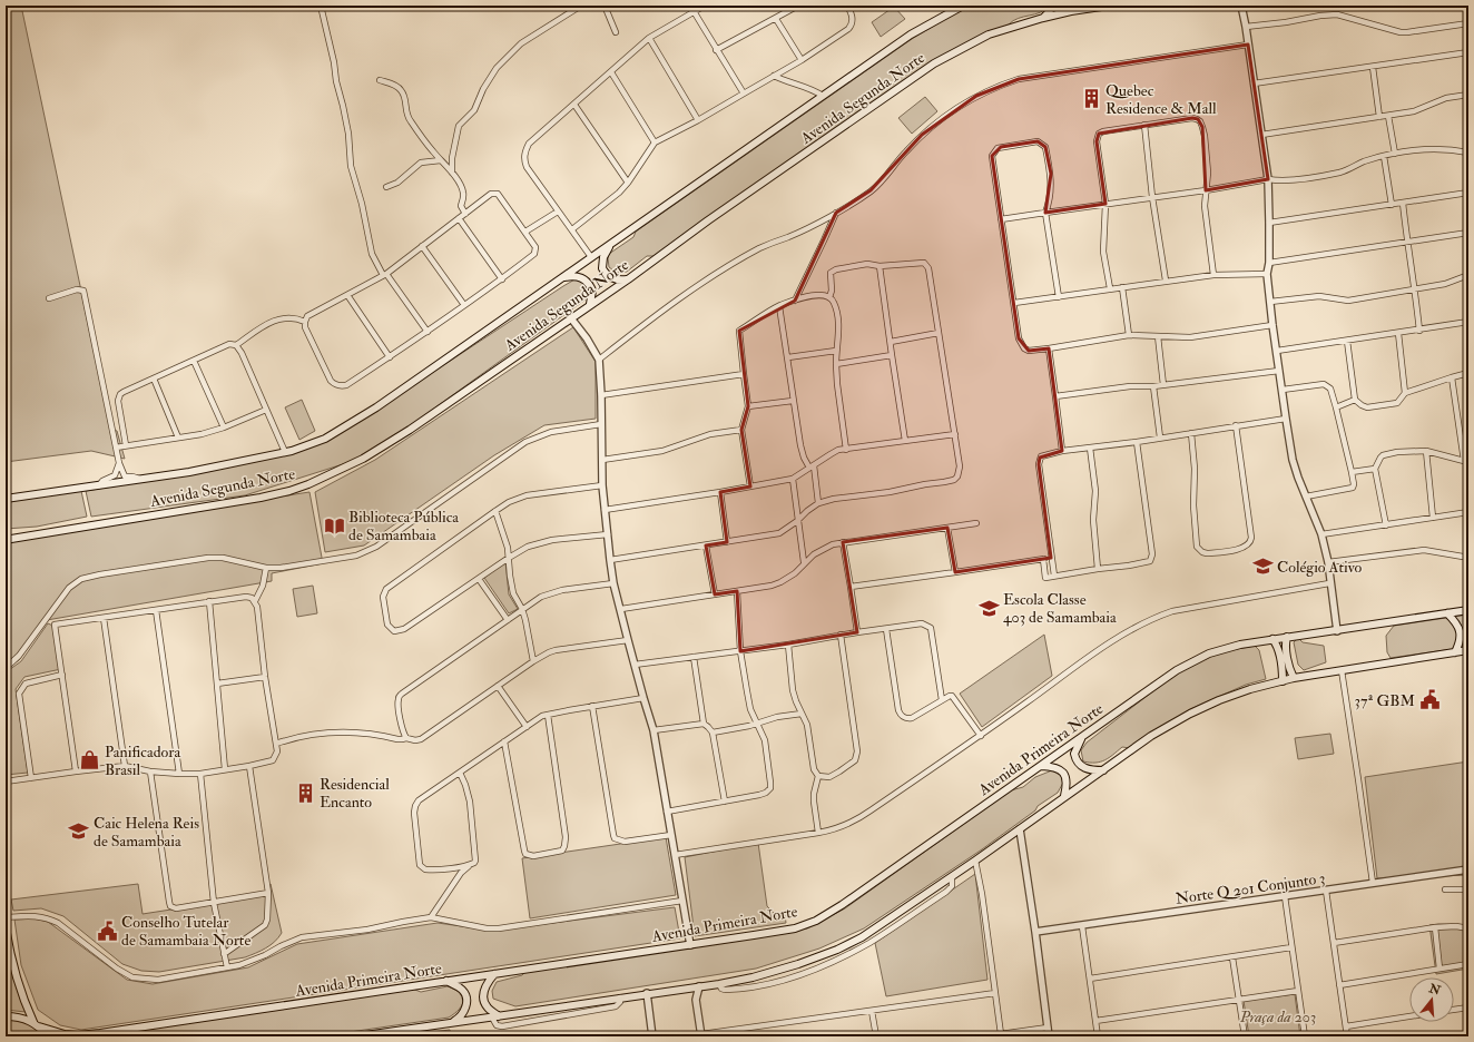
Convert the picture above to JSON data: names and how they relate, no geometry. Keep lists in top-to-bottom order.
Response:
{
  "streets": {
    "main road": ["Avenida Segunda Norte", "Avenida Primeira Norte"],
    "street": ["Norte Q 201 Conjunto 3"]
  },
  "parks": ["Praça da 203"],
  "places": {
    "building": ["Quebec Residence & Mall", "Residencial Encanto"],
    "library": ["Biblioteca Pública de Samambaia"],
    "school or university": ["Colégio Ativo", "Escola Classe 403 de Samambaia", "Caic Helena Reis de Samambaia"],
    "public building": ["37ª GBM", "Conselho Tutelar de Samambaia Norte"],
    "shop": ["Panificadora Brasil"]
  },
  "north": "top"
}
